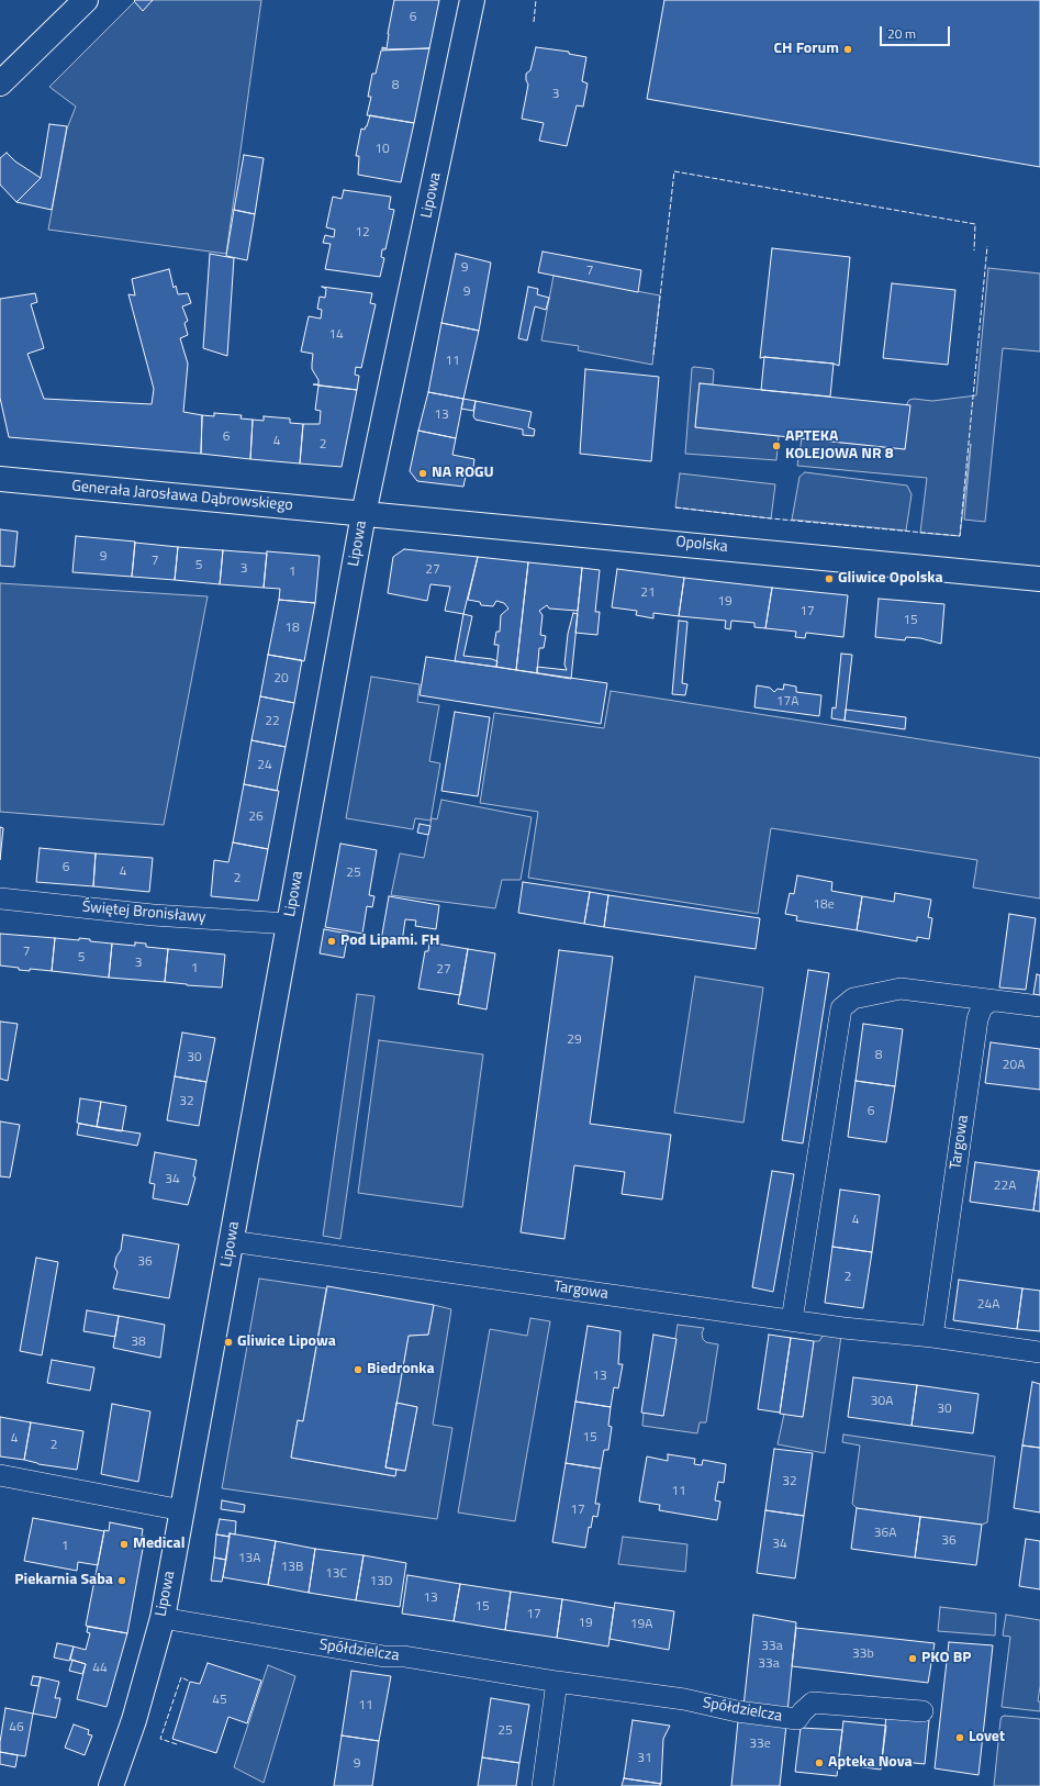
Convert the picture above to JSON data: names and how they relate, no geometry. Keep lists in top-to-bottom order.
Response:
{
  "streets": {
    "street": [
      "Lipowa",
      "Generała Jarosława Dąbrowskiego",
      "Opolska",
      "Świętej Bronisławy",
      "Targowa",
      "Spółdzielcza"
    ]
  },
  "crossings": [
    ["Lipowa", "Generała Jarosława Dąbrowskiego"],
    ["Lipowa", "Opolska"],
    ["Lipowa", "Świętej Bronisławy"],
    ["Lipowa", "Targowa"],
    ["Lipowa", "Spółdzielcza"],
    ["Generała Jarosława Dąbrowskiego", "Opolska"]
  ],
  "places": [
    "CH Forum",
    "APTEKA KOLEJOWA NR 8",
    "NA ROGU",
    "Gliwice Opolska",
    "Pod Lipami. FH",
    "Gliwice Lipowa",
    "Biedronka",
    "Medical",
    "Piekarnia Saba",
    "PKO BP",
    "Lovet",
    "Apteka Nova"
  ],
  "house_numbers": [
    "6",
    "8",
    "3",
    "10",
    "12",
    "9",
    "7",
    "9",
    "14",
    "11",
    "13",
    "6",
    "4",
    "2",
    "9",
    "7",
    "5",
    "3",
    "27",
    "1",
    "21",
    "19",
    "17",
    "15",
    "18",
    "20",
    "17A",
    "22",
    "24",
    "26",
    "6",
    "4",
    "25",
    "2",
    "18e",
    "7",
    "5",
    "3",
    "1",
    "27",
    "29",
    "8",
    "30",
    "20A",
    "32",
    "6",
    "34",
    "22A",
    "4",
    "36",
    "2",
    "24A",
    "38",
    "13",
    "30A",
    "30",
    "15",
    "4",
    "2",
    "32",
    "11",
    "17",
    "36A",
    "36",
    "34",
    "1",
    "13A",
    "13B",
    "13C",
    "13D",
    "13",
    "15",
    "17",
    "19",
    "19A",
    "33a",
    "33b",
    "33a",
    "44",
    "45",
    "11",
    "46",
    "25",
    "33e",
    "31",
    "9"
  ],
  "scale_bar": "20 m"
}
